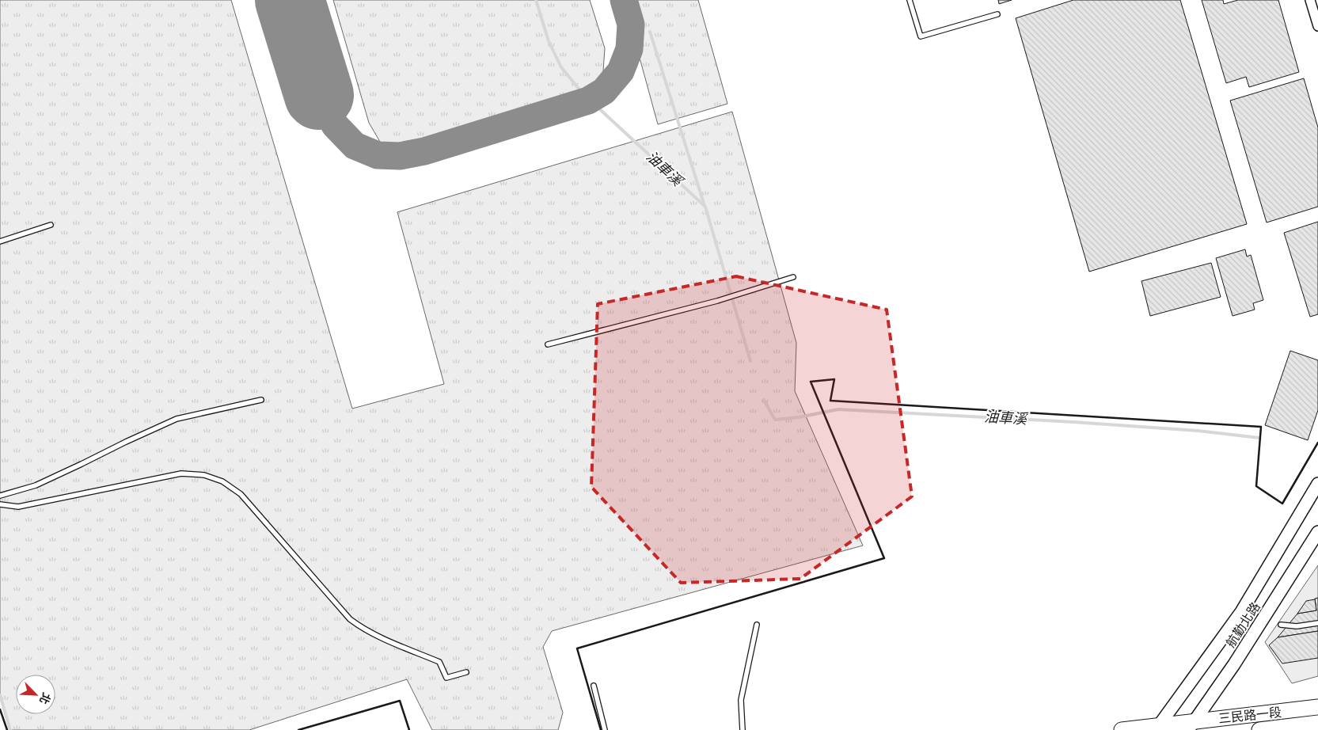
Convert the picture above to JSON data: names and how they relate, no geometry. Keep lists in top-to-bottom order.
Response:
{
  "streets": {
    "main road": ["三民路一段"],
    "street": ["航勤北路"]
  },
  "crossings": [
    ["航勤北路", "三民路一段"]
  ],
  "water": ["油車溪"],
  "north": "bottom right"
}
